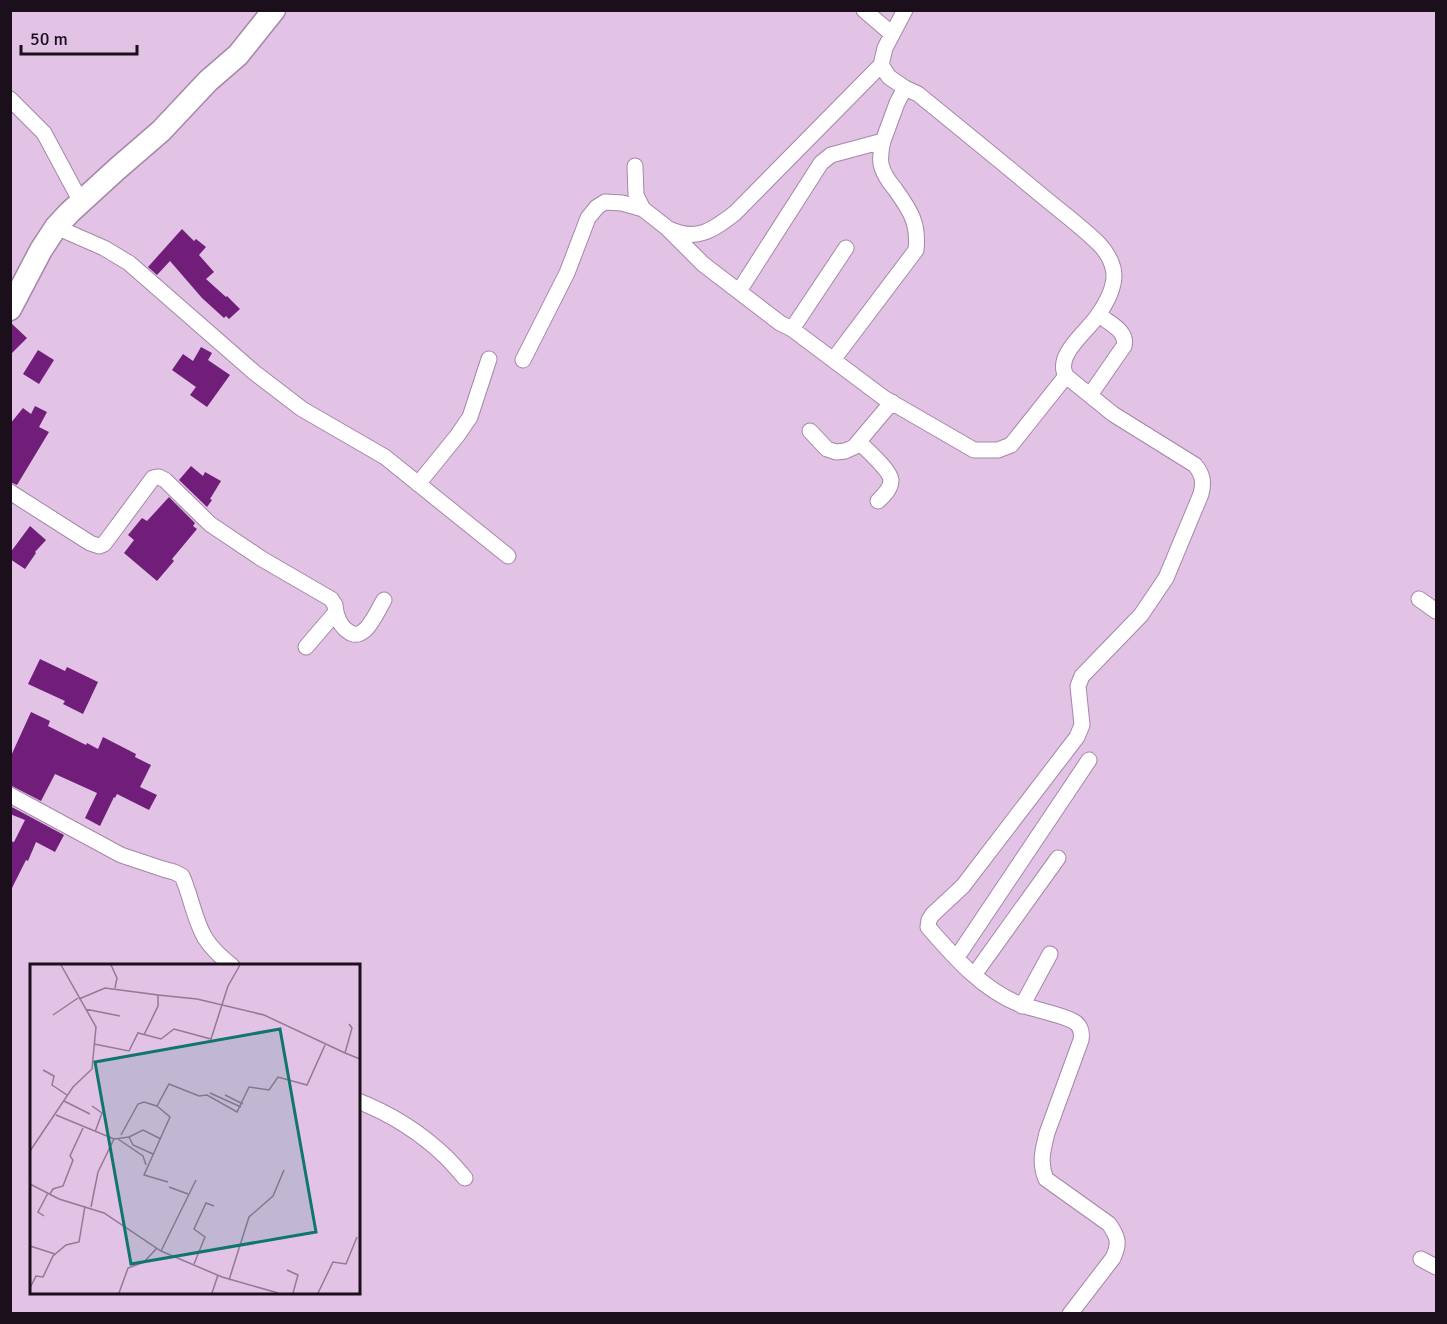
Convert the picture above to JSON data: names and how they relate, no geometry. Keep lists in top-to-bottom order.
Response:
{
  "scale_bar": "50 m"
}
